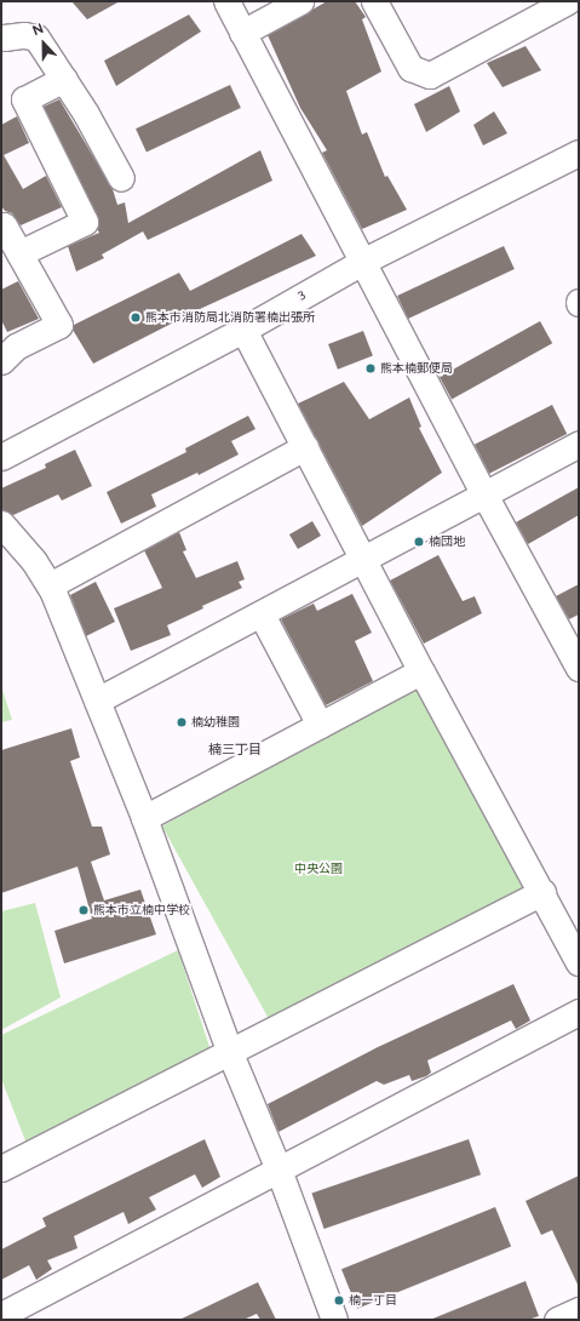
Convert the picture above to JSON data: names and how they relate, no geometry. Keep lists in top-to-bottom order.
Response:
{
  "streets": {
    "street": ["3"]
  },
  "districts": ["楠三丁目"],
  "parks": ["中央公園"],
  "places": [
    "熊本市消防局北消防署楠出張所",
    "熊本楠郵便局",
    "楠団地",
    "楠幼稚園",
    "熊本市立楠中学校",
    "楠一丁目"
  ],
  "north": "top"
}
